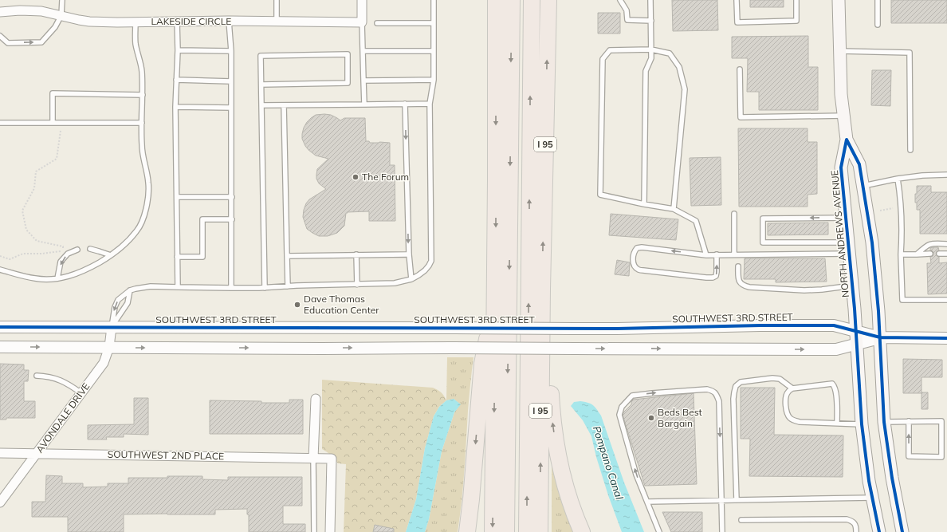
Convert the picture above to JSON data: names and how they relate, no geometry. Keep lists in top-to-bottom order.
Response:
{
  "streets": {
    "highway": ["I 95"],
    "main road": ["NORTH ANDREWS AVENUE"],
    "street": [
      "LAKESIDE CIRCLE",
      "SOUTHWEST 3RD STREET",
      "AVONDALE DRIVE",
      "SOUTHWEST 2ND PLACE"
    ]
  },
  "crossings": [
    ["NORTH ANDREWS AVENUE", "SOUTHWEST 3RD STREET"],
    ["SOUTHWEST 3RD STREET", "AVONDALE DRIVE"],
    ["AVONDALE DRIVE", "SOUTHWEST 2ND PLACE"]
  ],
  "water": ["Pompano Canal"],
  "places": ["The Forum", "Dave Thomas Education Center", "Beds Best Bargain"]
}
